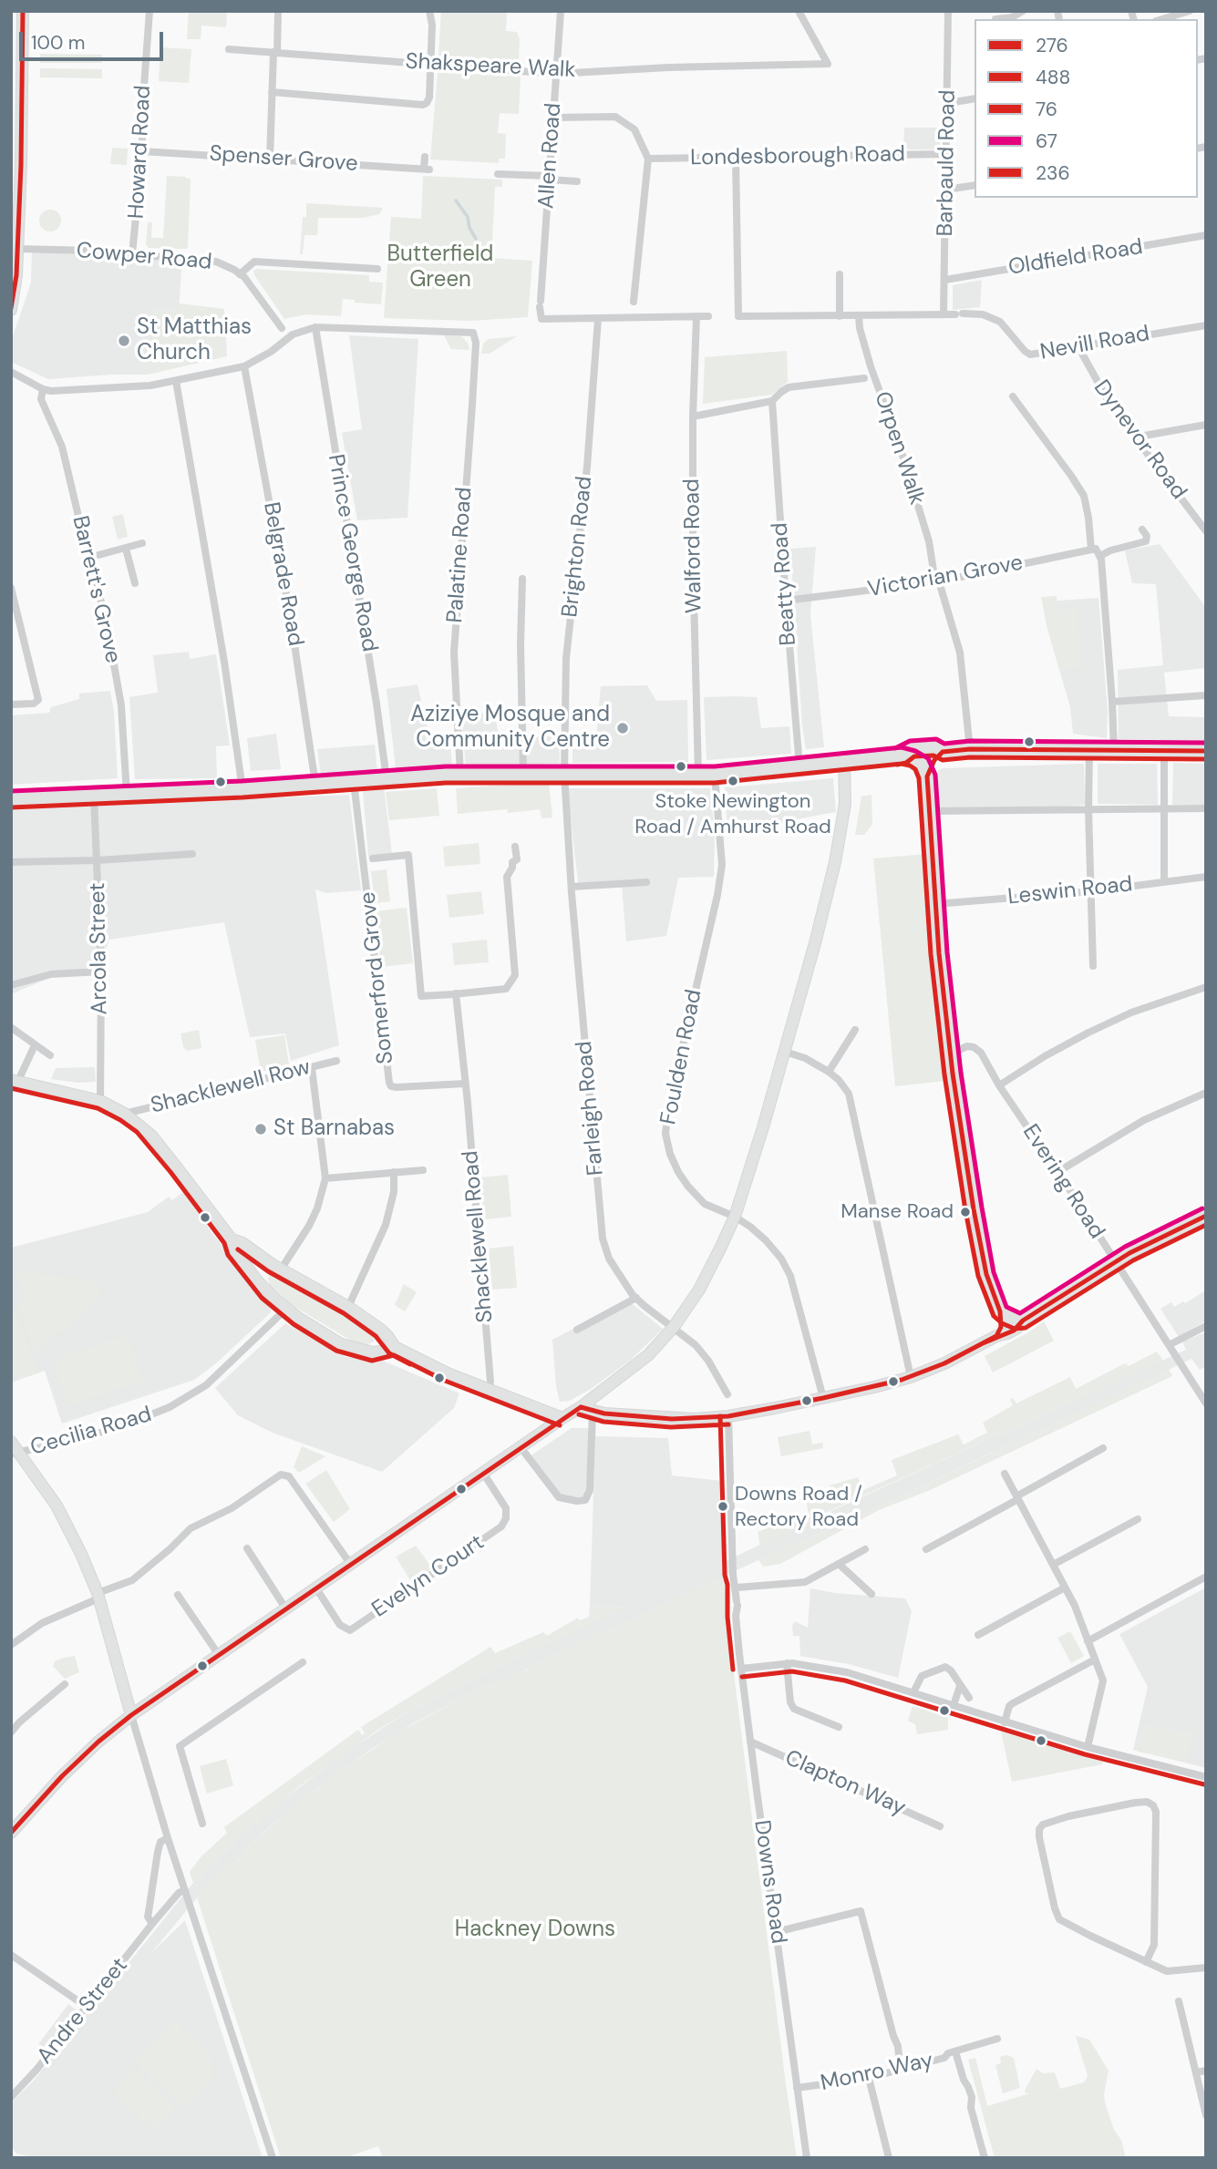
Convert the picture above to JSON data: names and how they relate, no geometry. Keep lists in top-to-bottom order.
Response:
{
  "streets": {
    "street": [
      "Shakspeare Walk",
      "Howard Road",
      "Allen Road",
      "Londesborough Road",
      "Spenser Grove",
      "Barbauld Road",
      "Cowper Road",
      "Oldfield Road",
      "Nevill Road",
      "Dynevor Road",
      "Orpen Walk",
      "Walford Road",
      "Brighton Road",
      "Prince George Road",
      "Palatine Road",
      "Belgrade Road",
      "Victorian Grove",
      "Beatty Road",
      "Barrett's Grove",
      "Leswin Road",
      "Arcola Street",
      "Somerford Grove",
      "Foulden Road",
      "Shacklewell Row",
      "Farleigh Road",
      "Evering Road",
      "Shacklewell Road",
      "Cecilia Road",
      "Evelyn Court",
      "Clapton Way",
      "Downs Road",
      "Andre Street",
      "Monro Way"
    ]
  },
  "crossings": [
    ["Shakspeare Walk", "Allen Road"],
    ["Howard Road", "Spenser Grove"],
    ["Howard Road", "Cowper Road"],
    ["Allen Road", "Brighton Road"],
    ["Londesborough Road", "Barbauld Road"],
    ["Londesborough Road", "Nevill Road"],
    ["Barbauld Road", "Oldfield Road"],
    ["Barbauld Road", "Nevill Road"],
    ["Nevill Road", "Dynevor Road"],
    ["Nevill Road", "Orpen Walk"],
    ["Orpen Walk", "Victorian Grove"],
    ["Brighton Road", "Farleigh Road"],
    ["Prince George Road", "Palatine Road"],
    ["Victorian Grove", "Beatty Road"],
    ["Somerford Grove", "Shacklewell Road"],
    ["Clapton Way", "Downs Road"],
    ["Downs Road", "Monro Way"]
  ],
  "parks": ["Butterfield Green", "Hackney Downs"],
  "places": [
    "St Matthias Church",
    "Aziziye Mosque and Community Centre",
    "Stoke Newington Road / Amhurst Road",
    "St Barnabas",
    "Manse Road",
    "Downs Road / Rectory Road"
  ],
  "lines": [
    "transit line 236",
    "transit line 67",
    "transit line 276",
    "transit line 76",
    "transit line 488"
  ],
  "legend": [
    "276",
    "488",
    "76",
    "67",
    "236"
  ],
  "scale_bar": "100 m"
}
